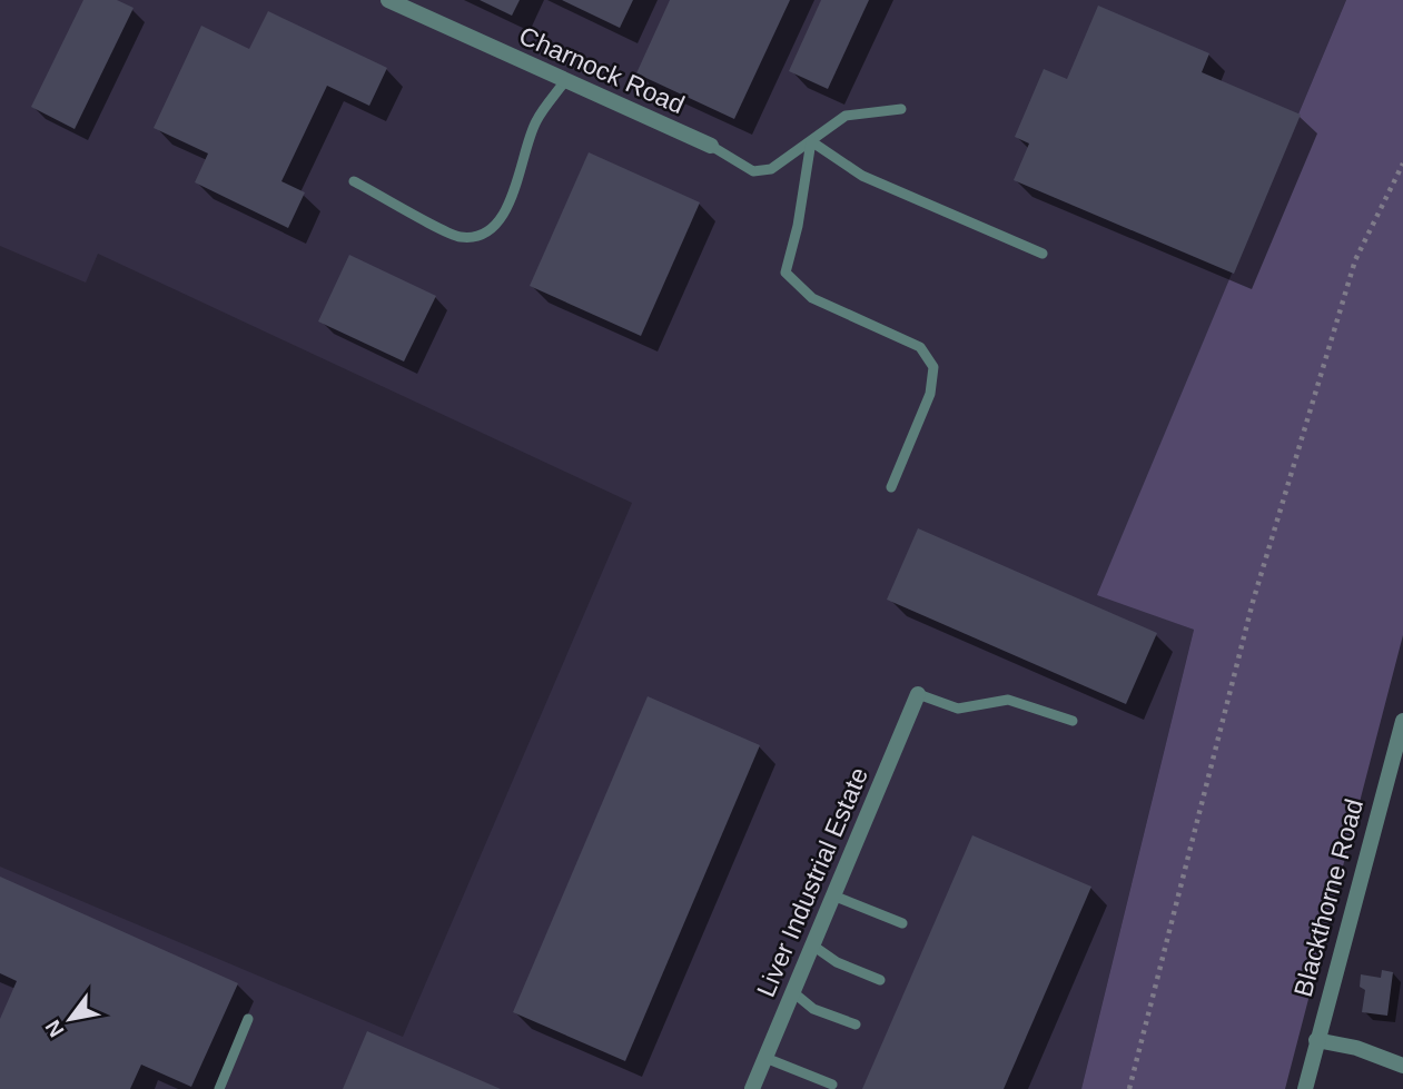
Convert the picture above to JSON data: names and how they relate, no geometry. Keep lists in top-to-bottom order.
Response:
{
  "streets": {
    "street": ["Charnock Road", "Liver Industrial Estate", "Blackthorne Road"]
  },
  "north": "bottom left"
}
